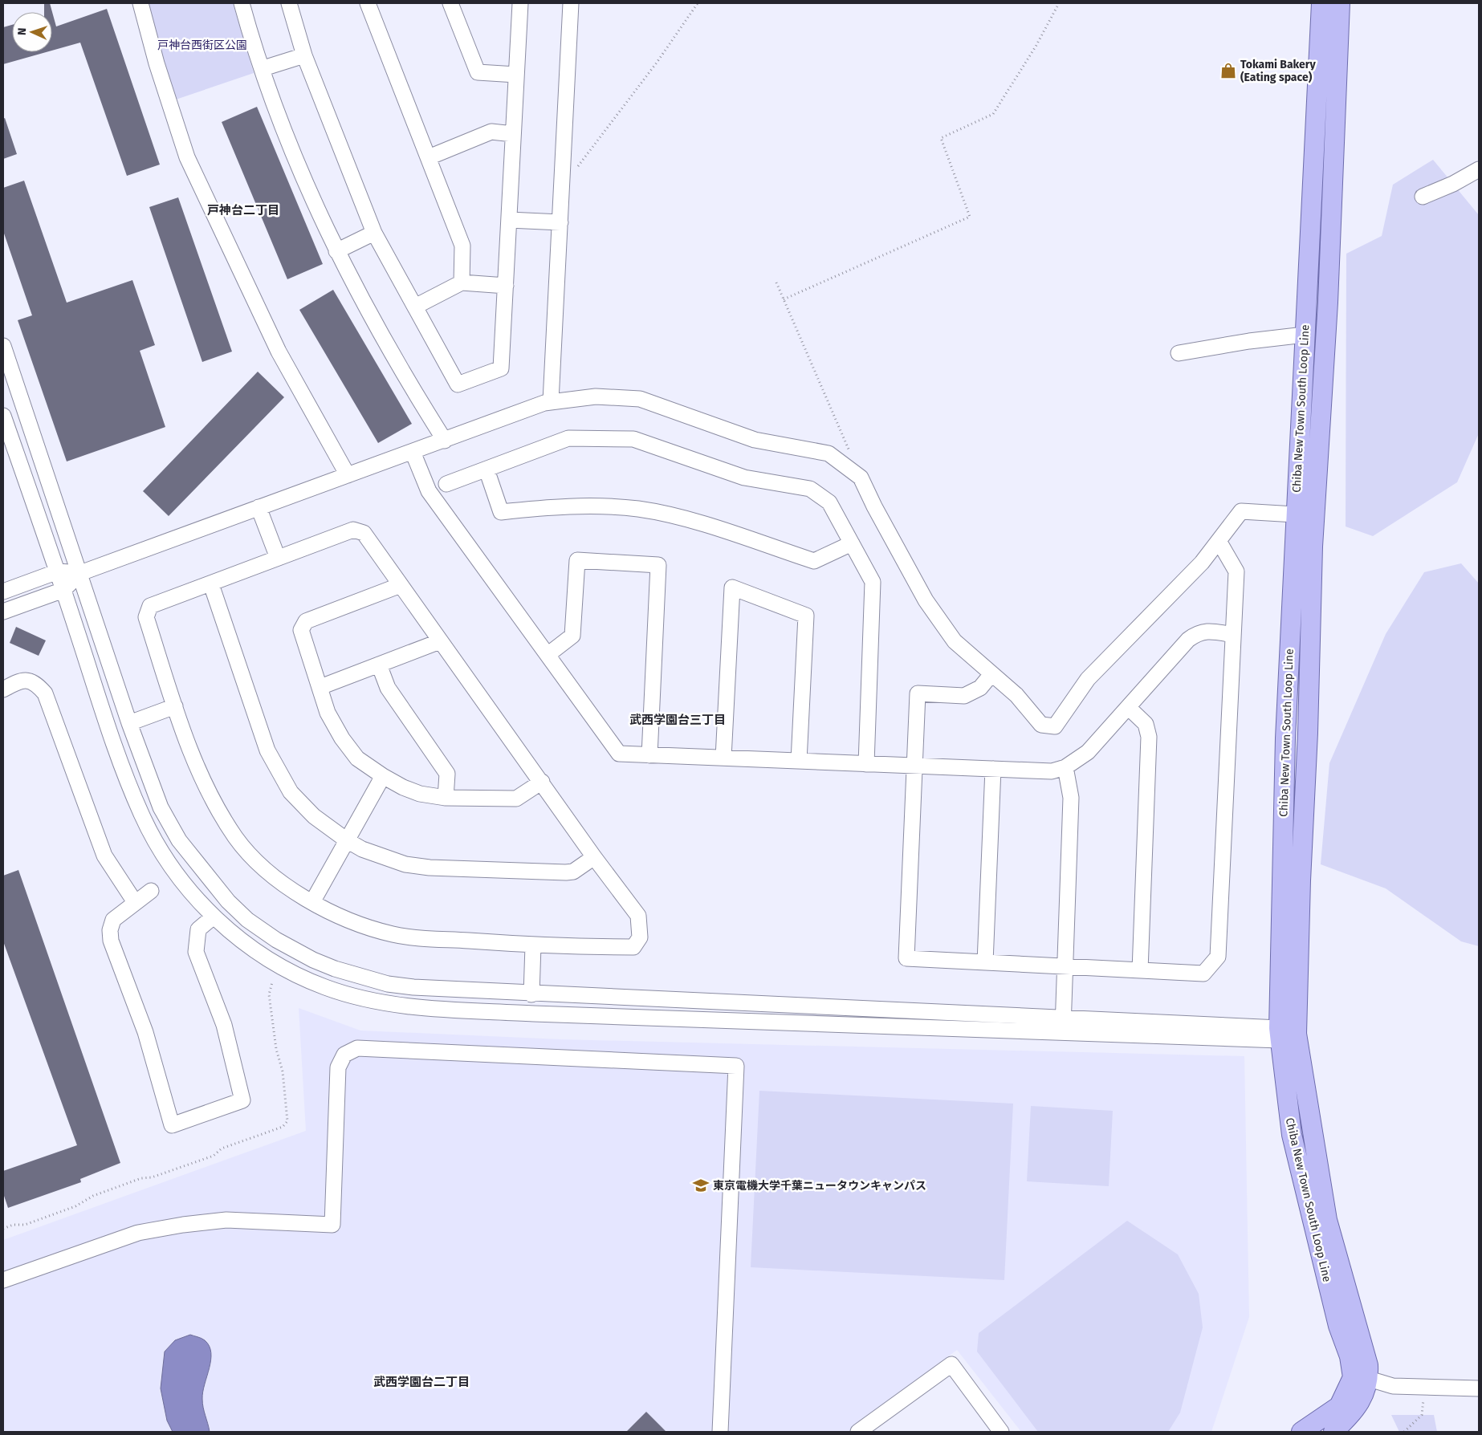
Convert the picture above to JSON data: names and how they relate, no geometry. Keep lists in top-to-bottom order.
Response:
{
  "streets": {
    "main road": ["Chiba New Town South Loop Line"]
  },
  "districts": ["戸神台二丁目", "武西学園台三丁目", "武西学園台二丁目"],
  "parks": ["戸神台西街区公園"],
  "places": {
    "shop": ["Tokami Bakery (Eating space)"],
    "school or university": ["東京電機大学千葉ニュータウンキャンパス"]
  },
  "north": "left"
}
